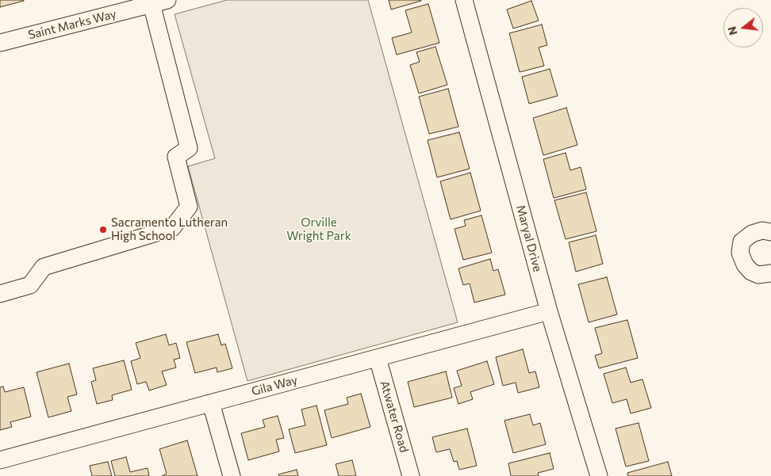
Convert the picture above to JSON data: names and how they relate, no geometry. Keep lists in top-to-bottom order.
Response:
{
  "streets": {
    "street": [
      "Saint Marks Way",
      "Maryal Drive",
      "Gila Way",
      "Atwater Road"
    ]
  },
  "crossings": [
    ["Maryal Drive", "Gila Way"],
    ["Gila Way", "Atwater Road"]
  ],
  "parks": ["Orville Wright Park"],
  "places": ["Sacramento Lutheran High School"],
  "north": "left"
}
